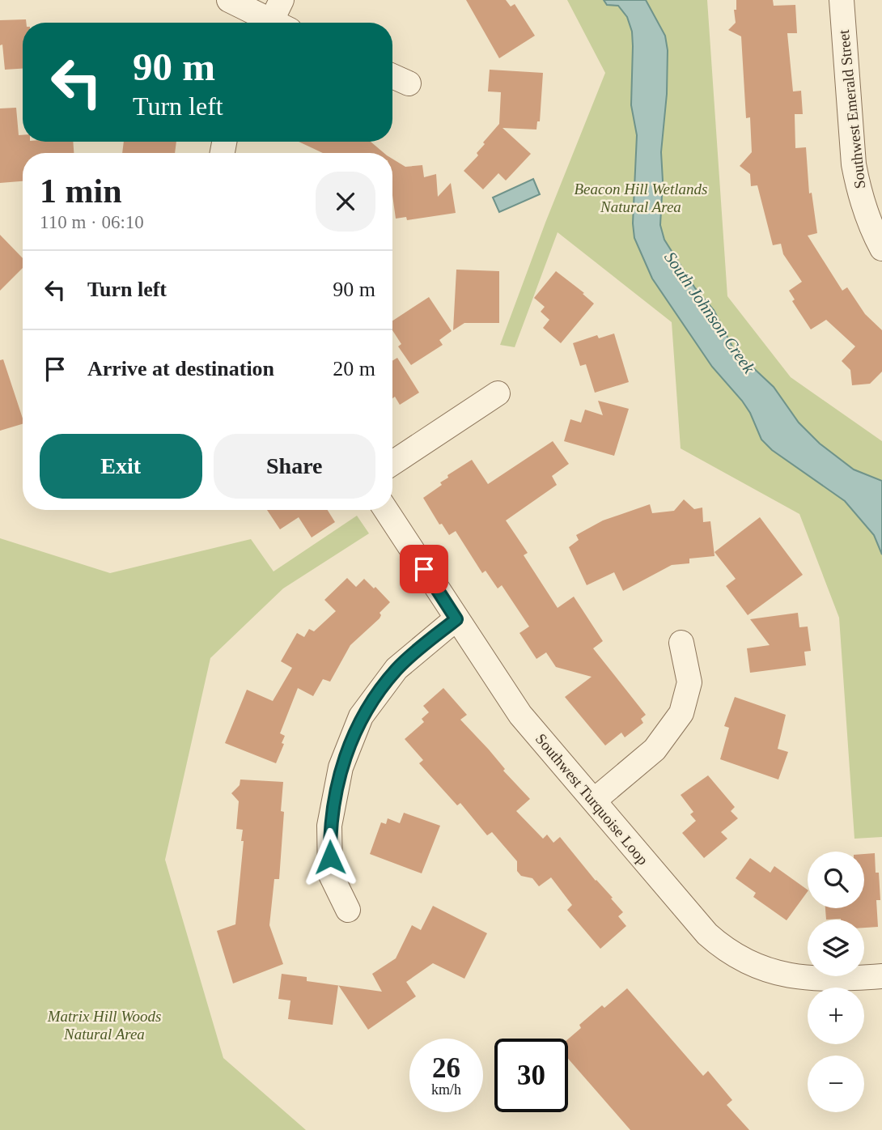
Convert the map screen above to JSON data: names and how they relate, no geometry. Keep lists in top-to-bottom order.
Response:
{
  "streets": {
    "street": ["Southwest Emerald Street", "Southwest Turquoise Loop"]
  },
  "water": ["South Johnson Creek"],
  "parks": ["Beacon Hill Wetlands Natural Area", "Matrix Hill Woods Natural Area"],
  "page": {
    "turn": ["90 m", "Turn left"],
    "heading": ["1 min", "110 m · 06:10"],
    "list": [
      {
        "name": "Turn left",
        "value": "90 m"
      },
      {
        "name": "Arrive at destination",
        "value": "20 m"
      }
    ],
    "buttons": ["Exit", "Share"],
    "map_buttons": ["+", "−"],
    "speed": "26 km/h",
    "limit": "30"
  }
}
